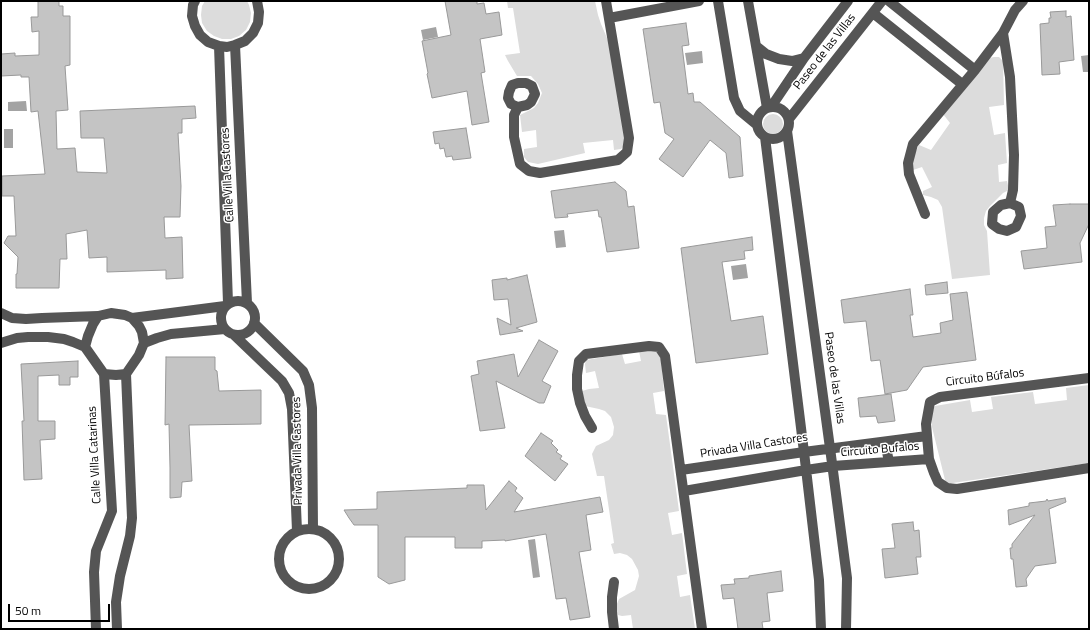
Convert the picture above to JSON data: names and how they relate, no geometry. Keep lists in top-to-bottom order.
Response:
{
  "streets": {
    "street": [
      "Paseo de las Villas",
      "Calle Villa Castores",
      "Circuito Búfalos",
      "Privada Villa Castores",
      "Circuito Bufalos",
      "Calle Villa Catarinas"
    ]
  },
  "crossings": [
    ["Paseo de las Villas", "Privada Villa Castores"],
    ["Paseo de las Villas", "Circuito Bufalos"],
    ["Calle Villa Castores", "Privada Villa Castores"],
    ["Circuito Búfalos", "Circuito Bufalos"],
    ["Privada Villa Castores", "Circuito Bufalos"]
  ],
  "scale_bar": "50 m"
}
